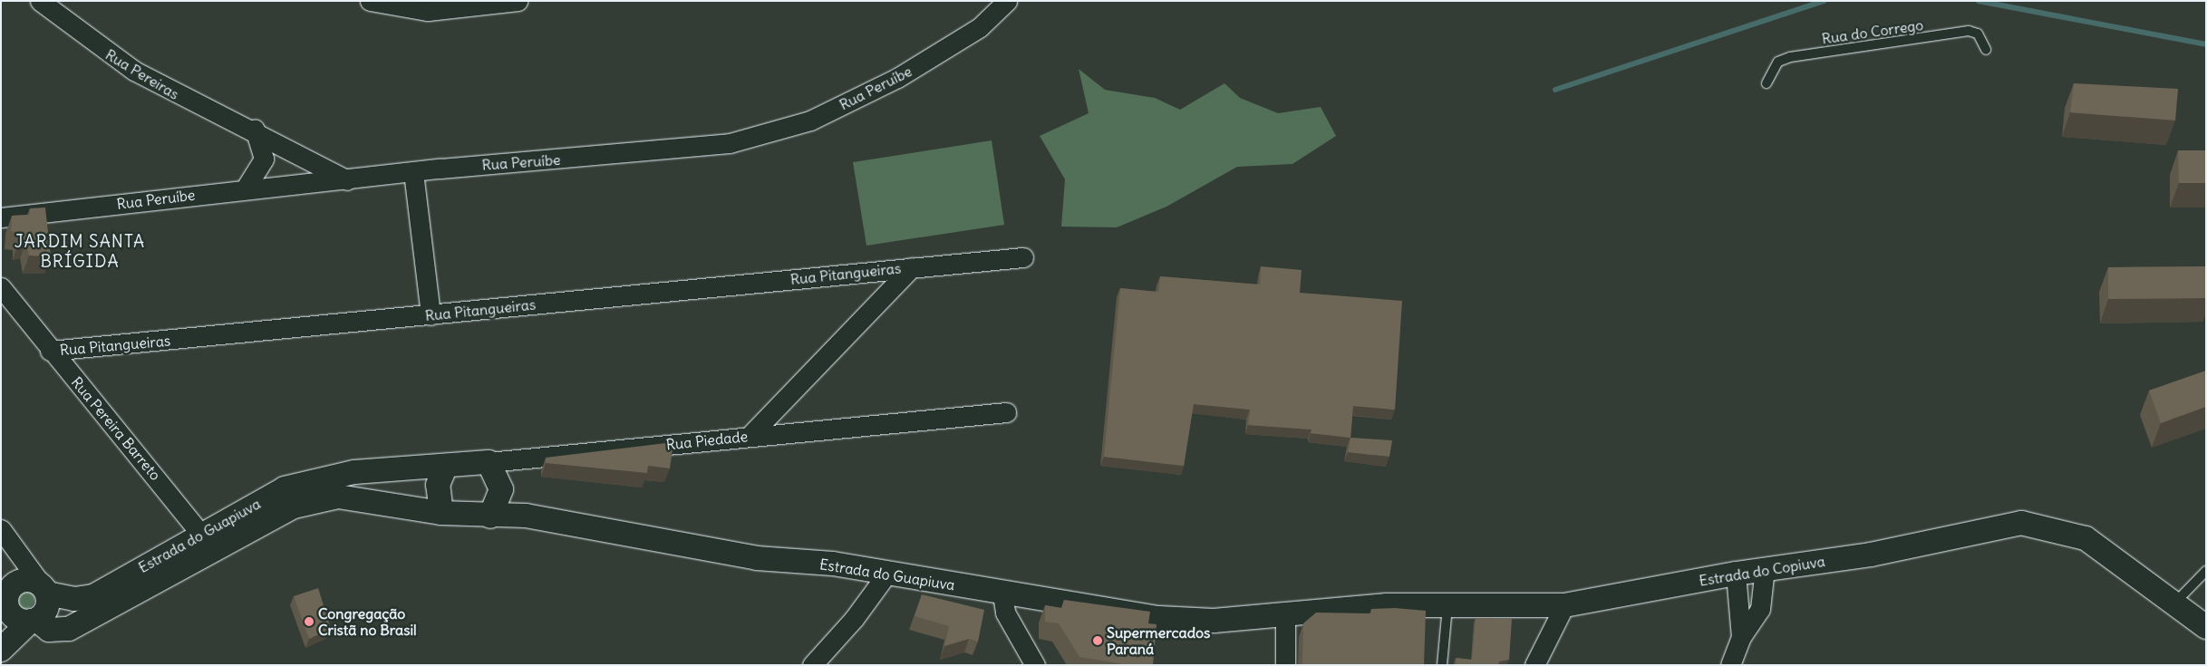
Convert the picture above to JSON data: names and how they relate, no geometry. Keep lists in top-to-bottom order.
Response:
{
  "streets": {
    "street": [
      "Rua Pereiras",
      "Rua Peruíbe",
      "Rua Pitangueiras",
      "Rua Pereira Barreto",
      "Rua Piedade",
      "Estrada do Guapiuva",
      "Estrada do Copiuva"
    ],
    "lane": ["Rua do Corrego"]
  },
  "crossings": [
    ["Rua Pereiras", "Rua Peruíbe"],
    ["Rua Pitangueiras", "Rua Pereira Barreto"],
    ["Rua Pitangueiras", "Rua Piedade"],
    ["Rua Pereira Barreto", "Estrada do Guapiuva"],
    ["Rua Piedade", "Estrada do Guapiuva"],
    ["Estrada do Guapiuva", "Estrada do Copiuva"]
  ],
  "districts": ["JARDIM SANTA BRÍGIDA"],
  "places": ["Congregação Cristã no Brasil", "Supermercados Paraná"]
}
